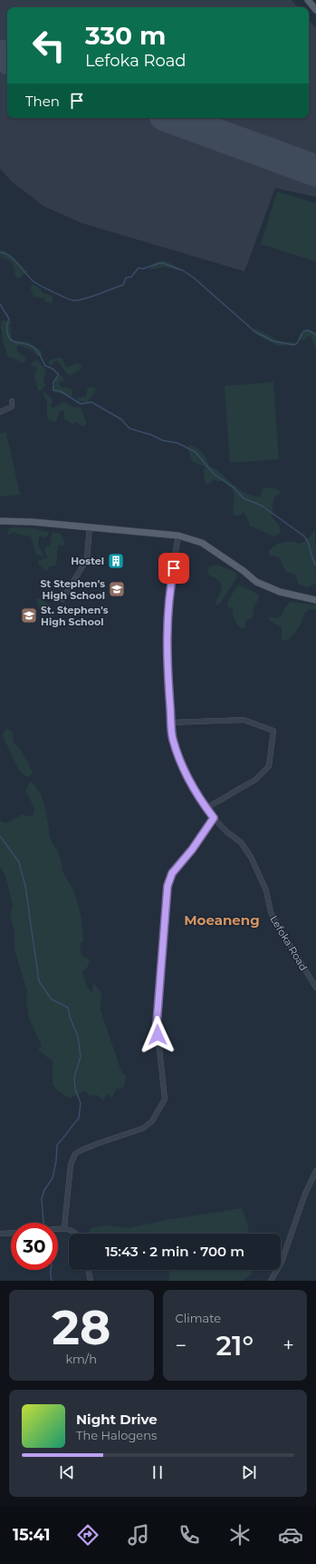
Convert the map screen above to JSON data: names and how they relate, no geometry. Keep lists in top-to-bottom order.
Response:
{
  "streets": {
    "street": ["Lefoka Road"]
  },
  "districts": ["Moeaneng"],
  "places": {
    "building": ["Hostel"],
    "school or university": ["St Stephen's High School", "St. Stephen's High School"]
  },
  "page": {
    "turn": ["330 m", "Lefoka Road"],
    "then": "Then",
    "limit": "30",
    "trip": "15:43 · 2 min · 700 m",
    "tile": [
      ["28", "km/h"],
      "Climate"
    ],
    "heat": ["−", "21°", "+"],
    "song": ["Night Drive", "The Halogens"],
    "tabs": "15:41"
  }
}
